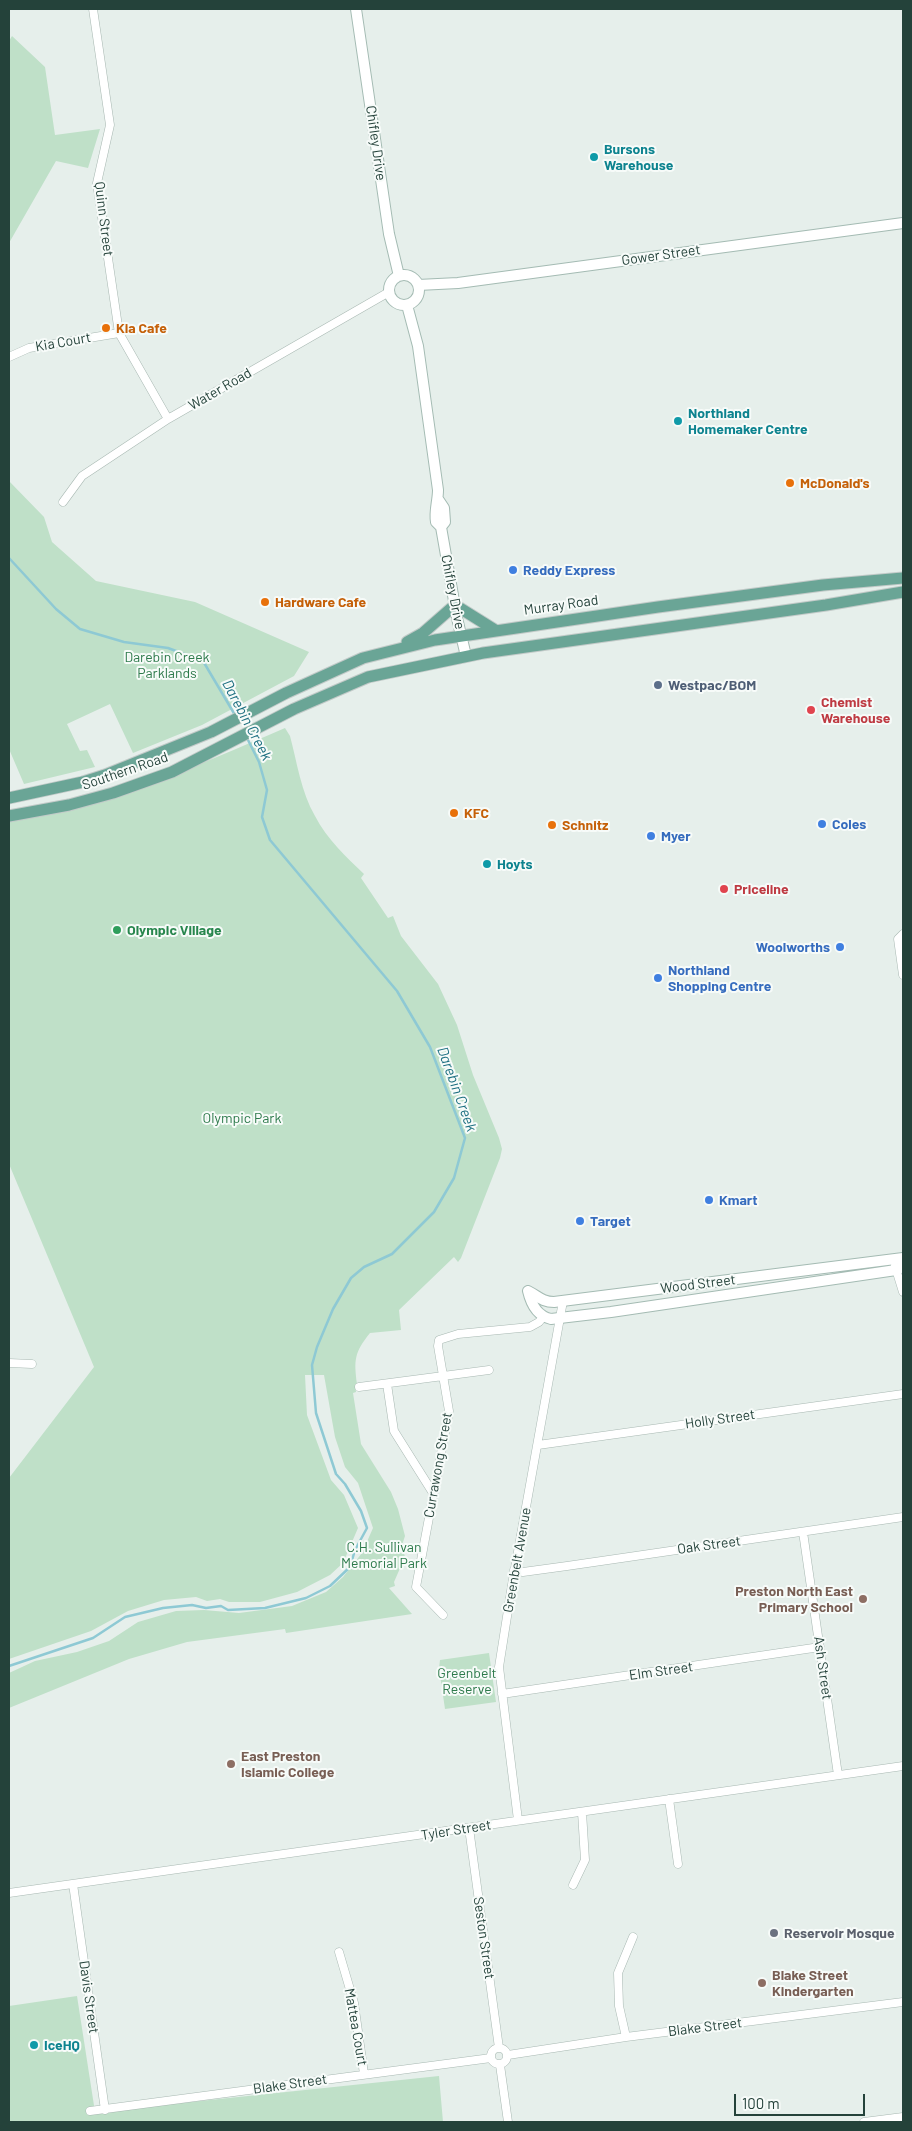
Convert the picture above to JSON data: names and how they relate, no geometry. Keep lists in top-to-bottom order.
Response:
{
  "streets": {
    "main road": ["Murray Road", "Southern Road"],
    "street": [
      "Chifley Drive",
      "Quinn Street",
      "Gower Street",
      "Kia Court",
      "Water Road",
      "Wood Street",
      "Holly Street",
      "Currawong Street",
      "Oak Street",
      "Greenbelt Avenue",
      "Ash Street",
      "Elm Street",
      "Tyler Street",
      "Seston Street",
      "Davis Street",
      "Mattea Court",
      "Blake Street"
    ]
  },
  "crossings": [
    ["Chifley Drive", "Gower Street"],
    ["Chifley Drive", "Water Road"],
    ["Chifley Drive", "Murray Road"],
    ["Quinn Street", "Kia Court"],
    ["Quinn Street", "Water Road"],
    ["Gower Street", "Water Road"],
    ["Murray Road", "Southern Road"],
    ["Wood Street", "Currawong Street"],
    ["Wood Street", "Greenbelt Avenue"],
    ["Holly Street", "Greenbelt Avenue"],
    ["Oak Street", "Greenbelt Avenue"],
    ["Oak Street", "Ash Street"],
    ["Greenbelt Avenue", "Elm Street"],
    ["Greenbelt Avenue", "Tyler Street"],
    ["Ash Street", "Elm Street"],
    ["Ash Street", "Tyler Street"],
    ["Tyler Street", "Seston Street"],
    ["Tyler Street", "Davis Street"],
    ["Seston Street", "Blake Street"],
    ["Davis Street", "Blake Street"],
    ["Mattea Court", "Blake Street"]
  ],
  "water": ["Darebin Creek"],
  "parks": [
    "Darebin Creek Parklands",
    "Olympic Park",
    "C.H. Sullivan Memorial Park",
    "Greenbelt Reserve"
  ],
  "places": [
    "Bursons Warehouse",
    "Kia Cafe",
    "Northland Homemaker Centre",
    "McDonald's",
    "Reddy Express",
    "Hardware Cafe",
    "Westpac/BOM",
    "Chemist Warehouse",
    "KFC",
    "Coles",
    "Schnitz",
    "Myer",
    "Hoyts",
    "Priceline",
    "Olympic Village",
    "Woolworths",
    "Northland Shopping Centre",
    "Kmart",
    "Target",
    "Preston North East Primary School",
    "East Preston Islamic College",
    "Reservoir Mosque",
    "Blake Street Kindergarten",
    "IceHQ"
  ],
  "scale_bar": "100 m"
}
